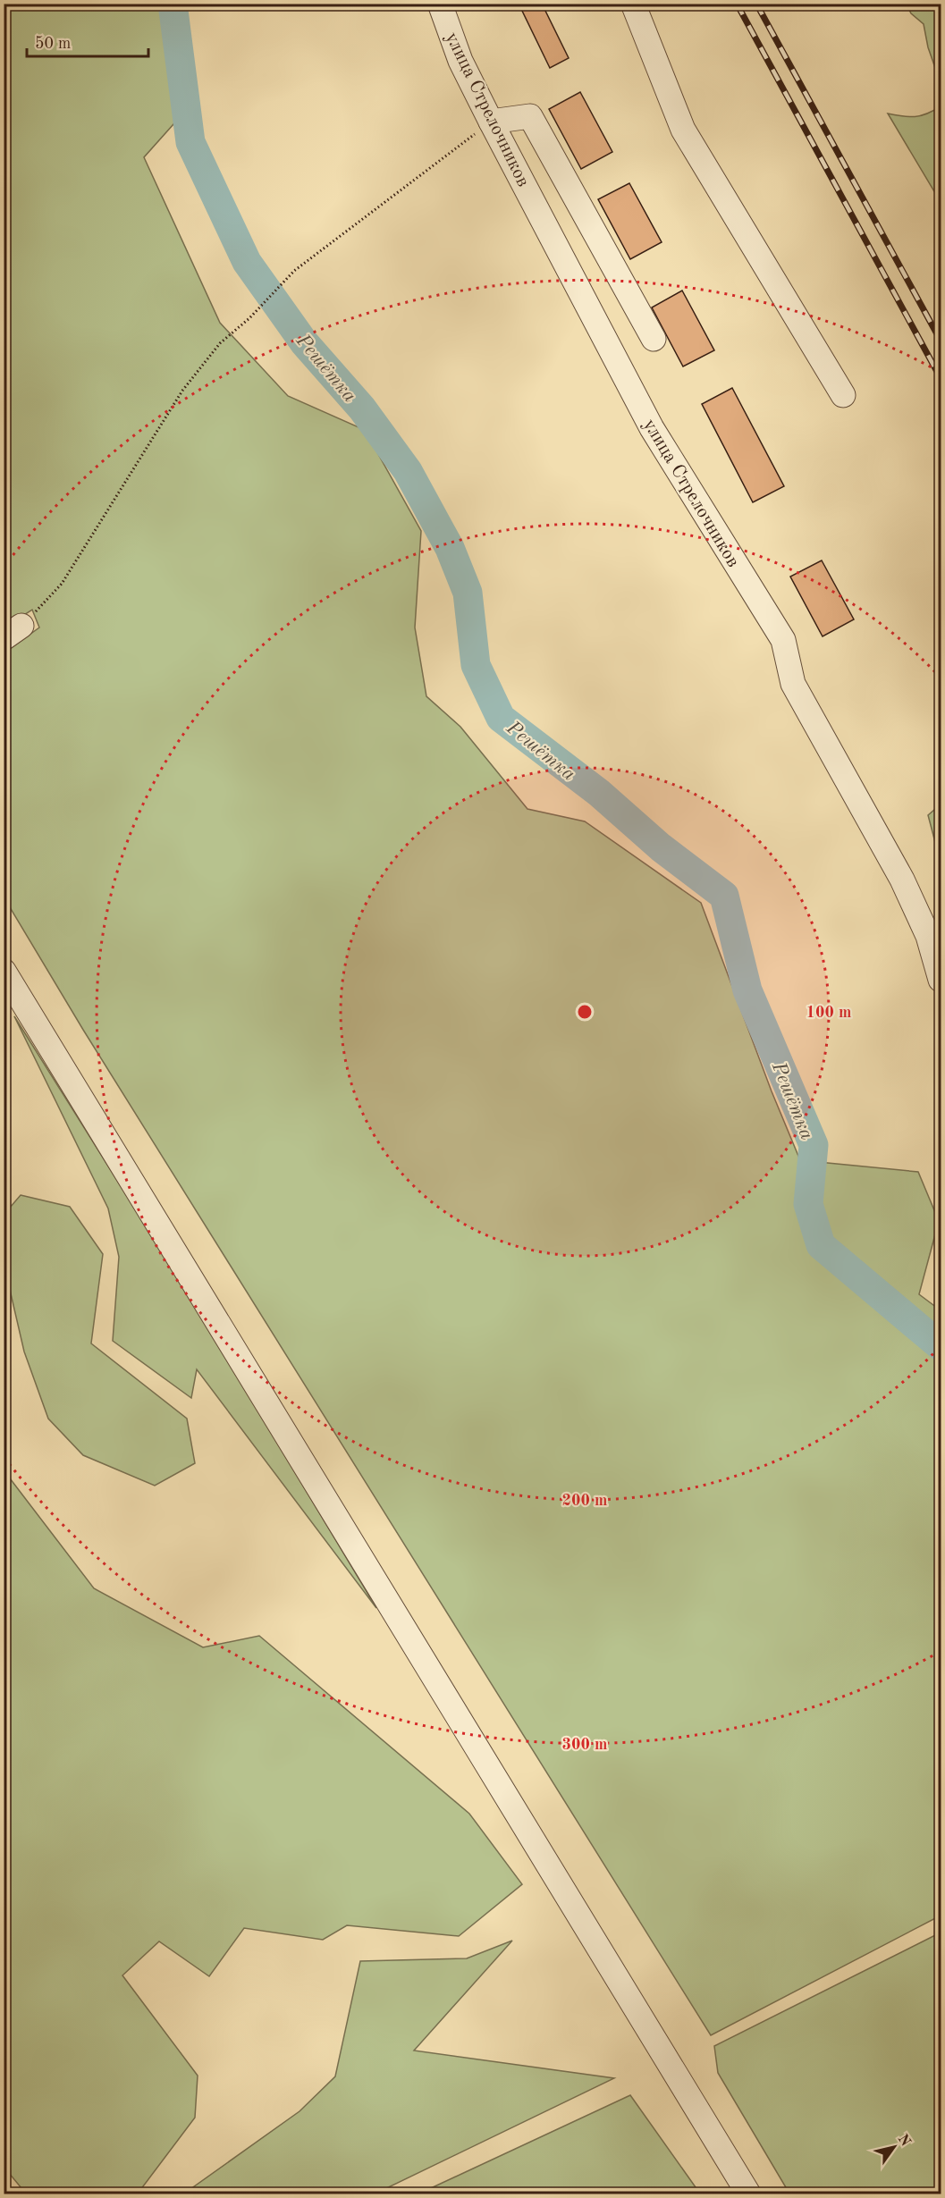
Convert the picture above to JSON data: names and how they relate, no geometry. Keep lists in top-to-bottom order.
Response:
{
  "streets": {
    "street": ["улица Стрелочников"]
  },
  "water": ["Решётка"],
  "scale_bar": "50 m",
  "north": "top right",
  "rings": ["100 m", "200 m", "300 m"]
}
